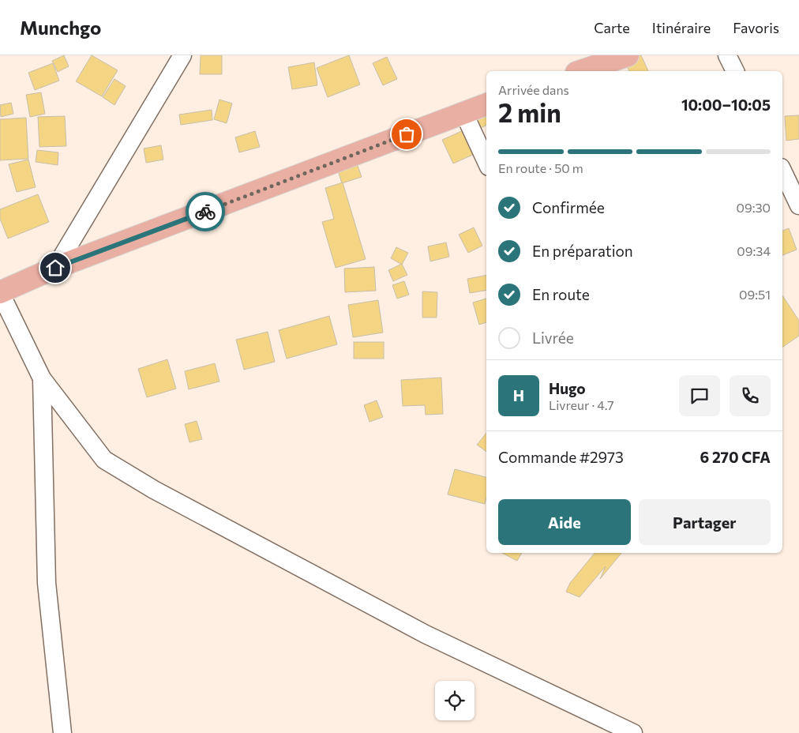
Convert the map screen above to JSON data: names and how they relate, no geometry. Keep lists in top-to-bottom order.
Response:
{
  "page": {
    "header": "Munchgo",
    "nav": ["Carte", "Itinéraire", "Favoris"],
    "heading": ["2 min", "Arrivée dans", "10:00–10:05"],
    "panel": [
      "Hugo",
      "Livreur · 4.7",
      "Commande #2973",
      "6 270 CFA"
    ],
    "bar": "En route · 50 m",
    "list": [
      ["Confirmée", "09:30"],
      ["En préparation", "09:34"],
      ["En route", "09:51"],
      "Livrée"
    ],
    "round": "H",
    "buttons": ["Aide", "Partager"]
  }
}
